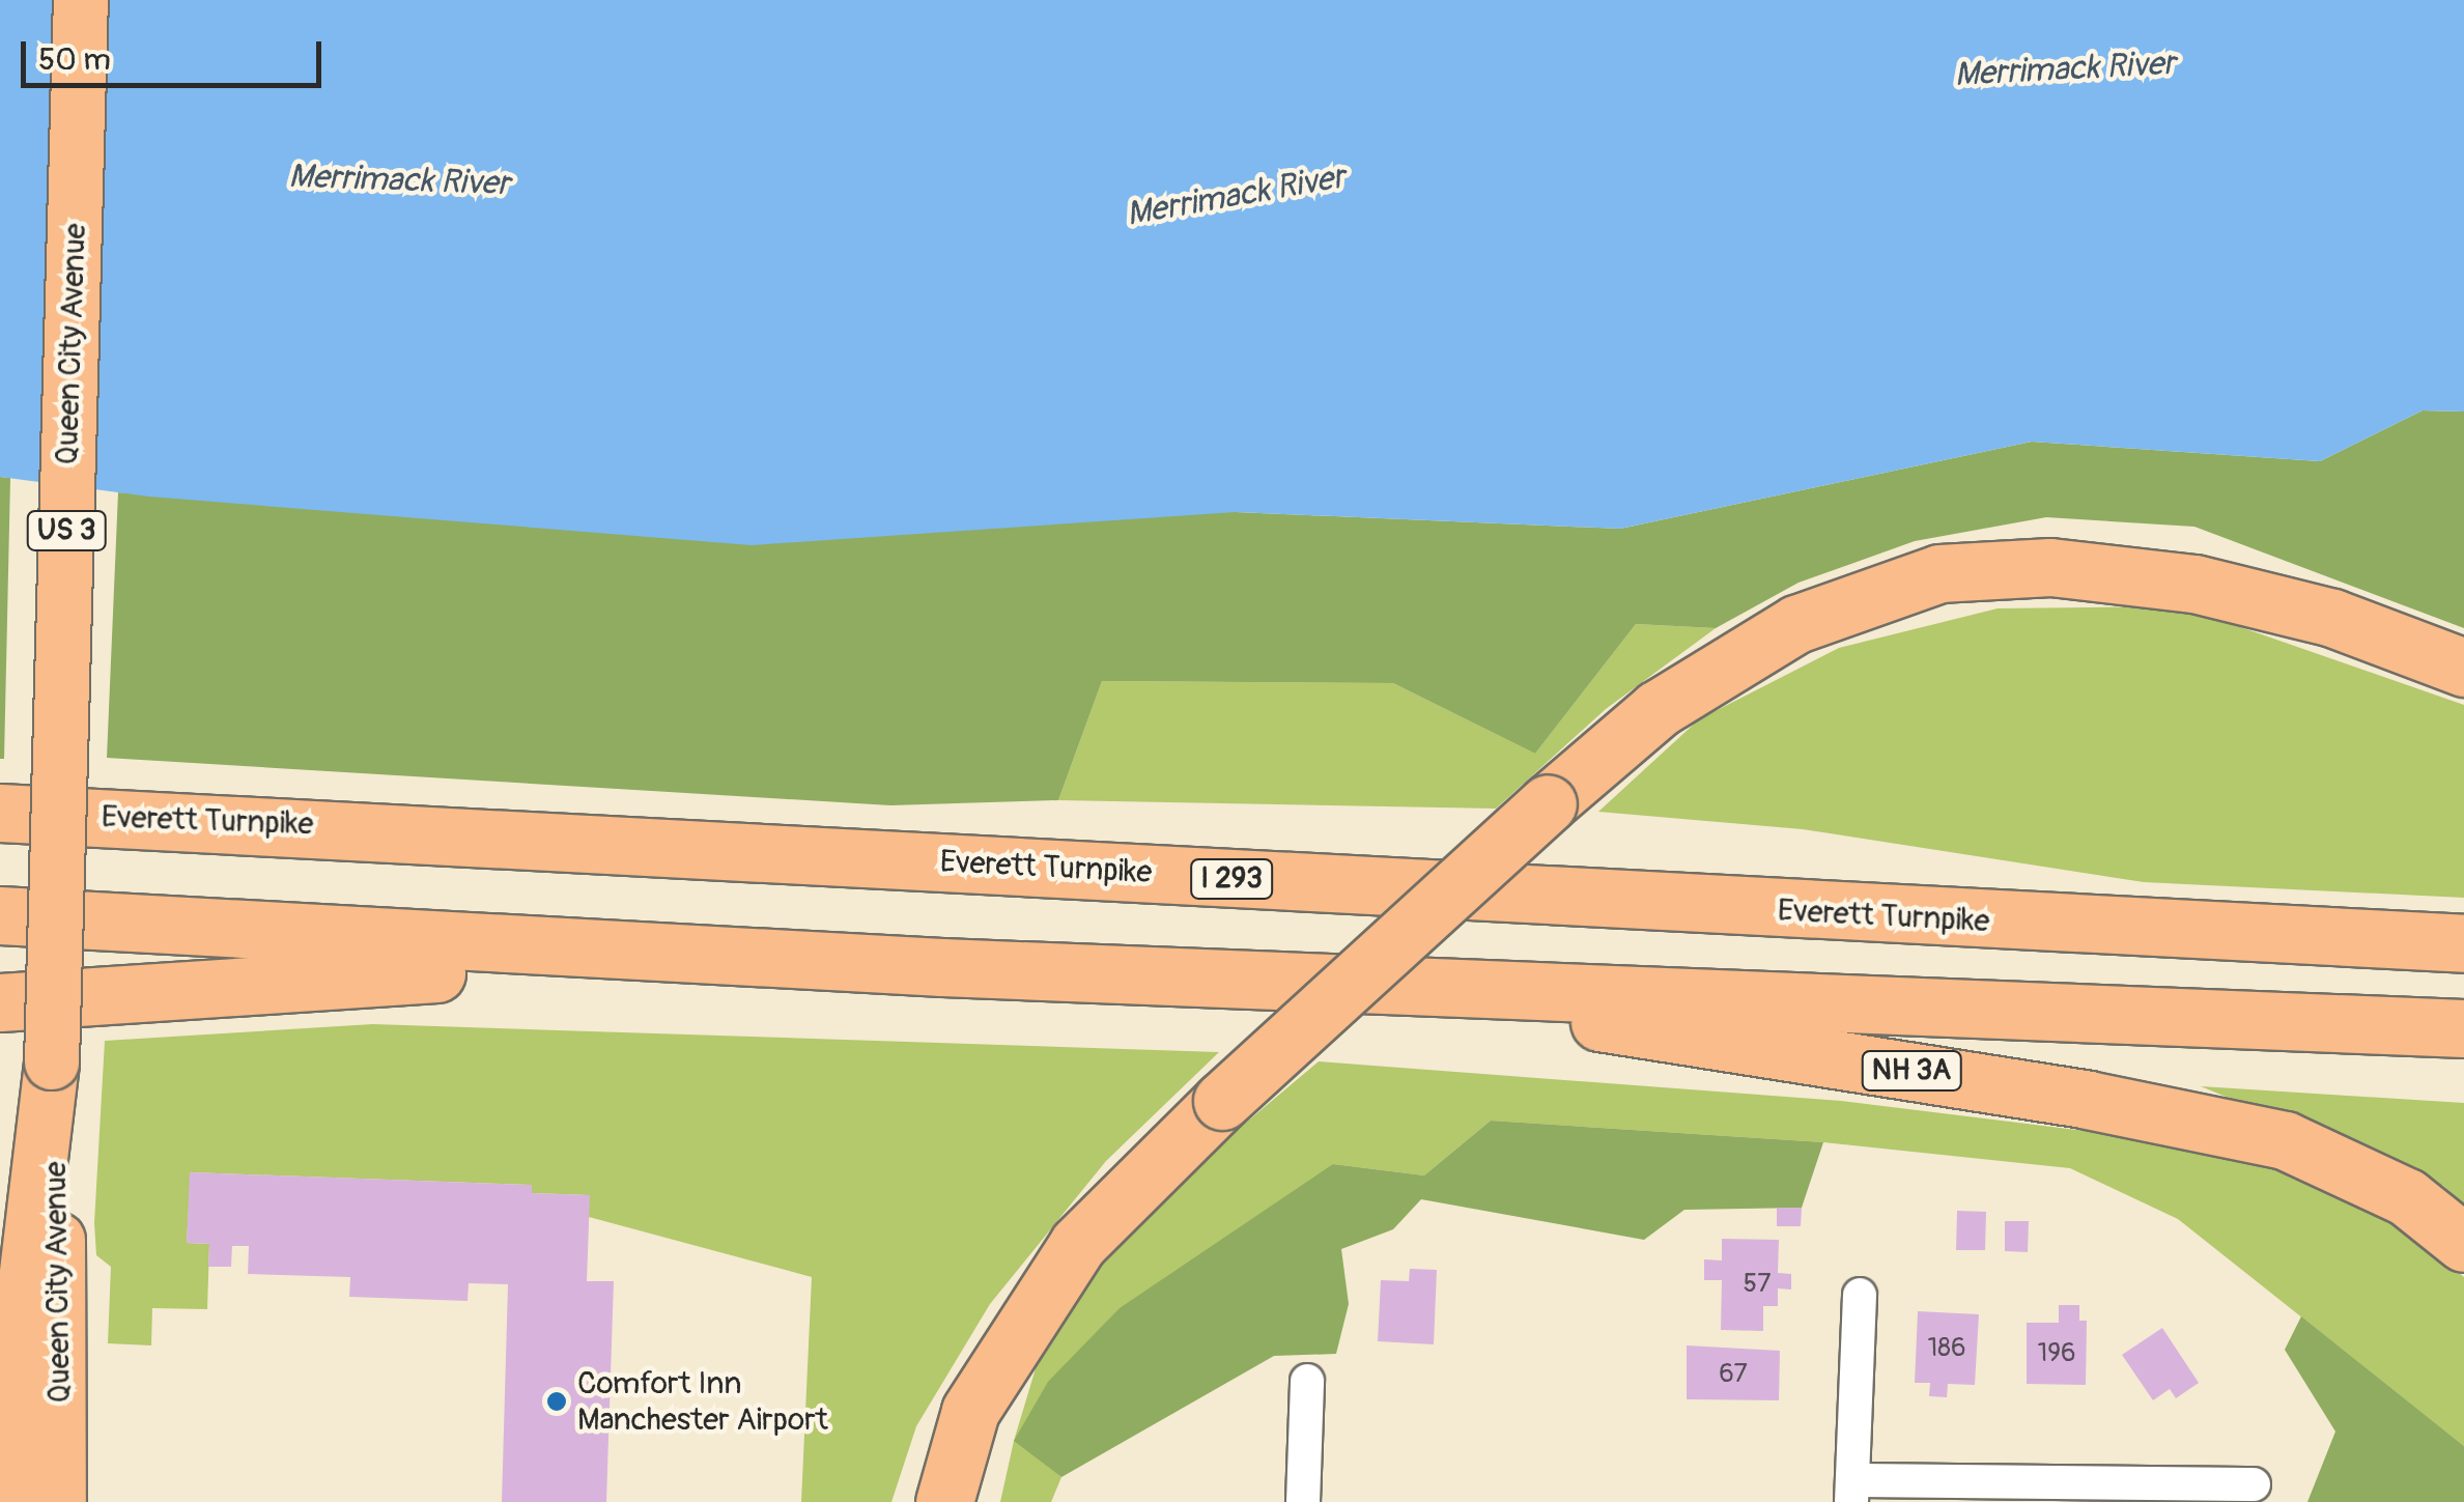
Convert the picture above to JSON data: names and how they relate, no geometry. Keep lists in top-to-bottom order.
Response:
{
  "streets": {
    "highway": ["Everett Turnpike", "I 293", "NH 3A"],
    "main road": ["Queen City Avenue", "US 3"]
  },
  "water": ["Merrimack River"],
  "places": ["Comfort Inn Manchester Airport"],
  "house_numbers": [
    "57",
    "186",
    "196",
    "67"
  ],
  "scale_bar": "50 m"
}
